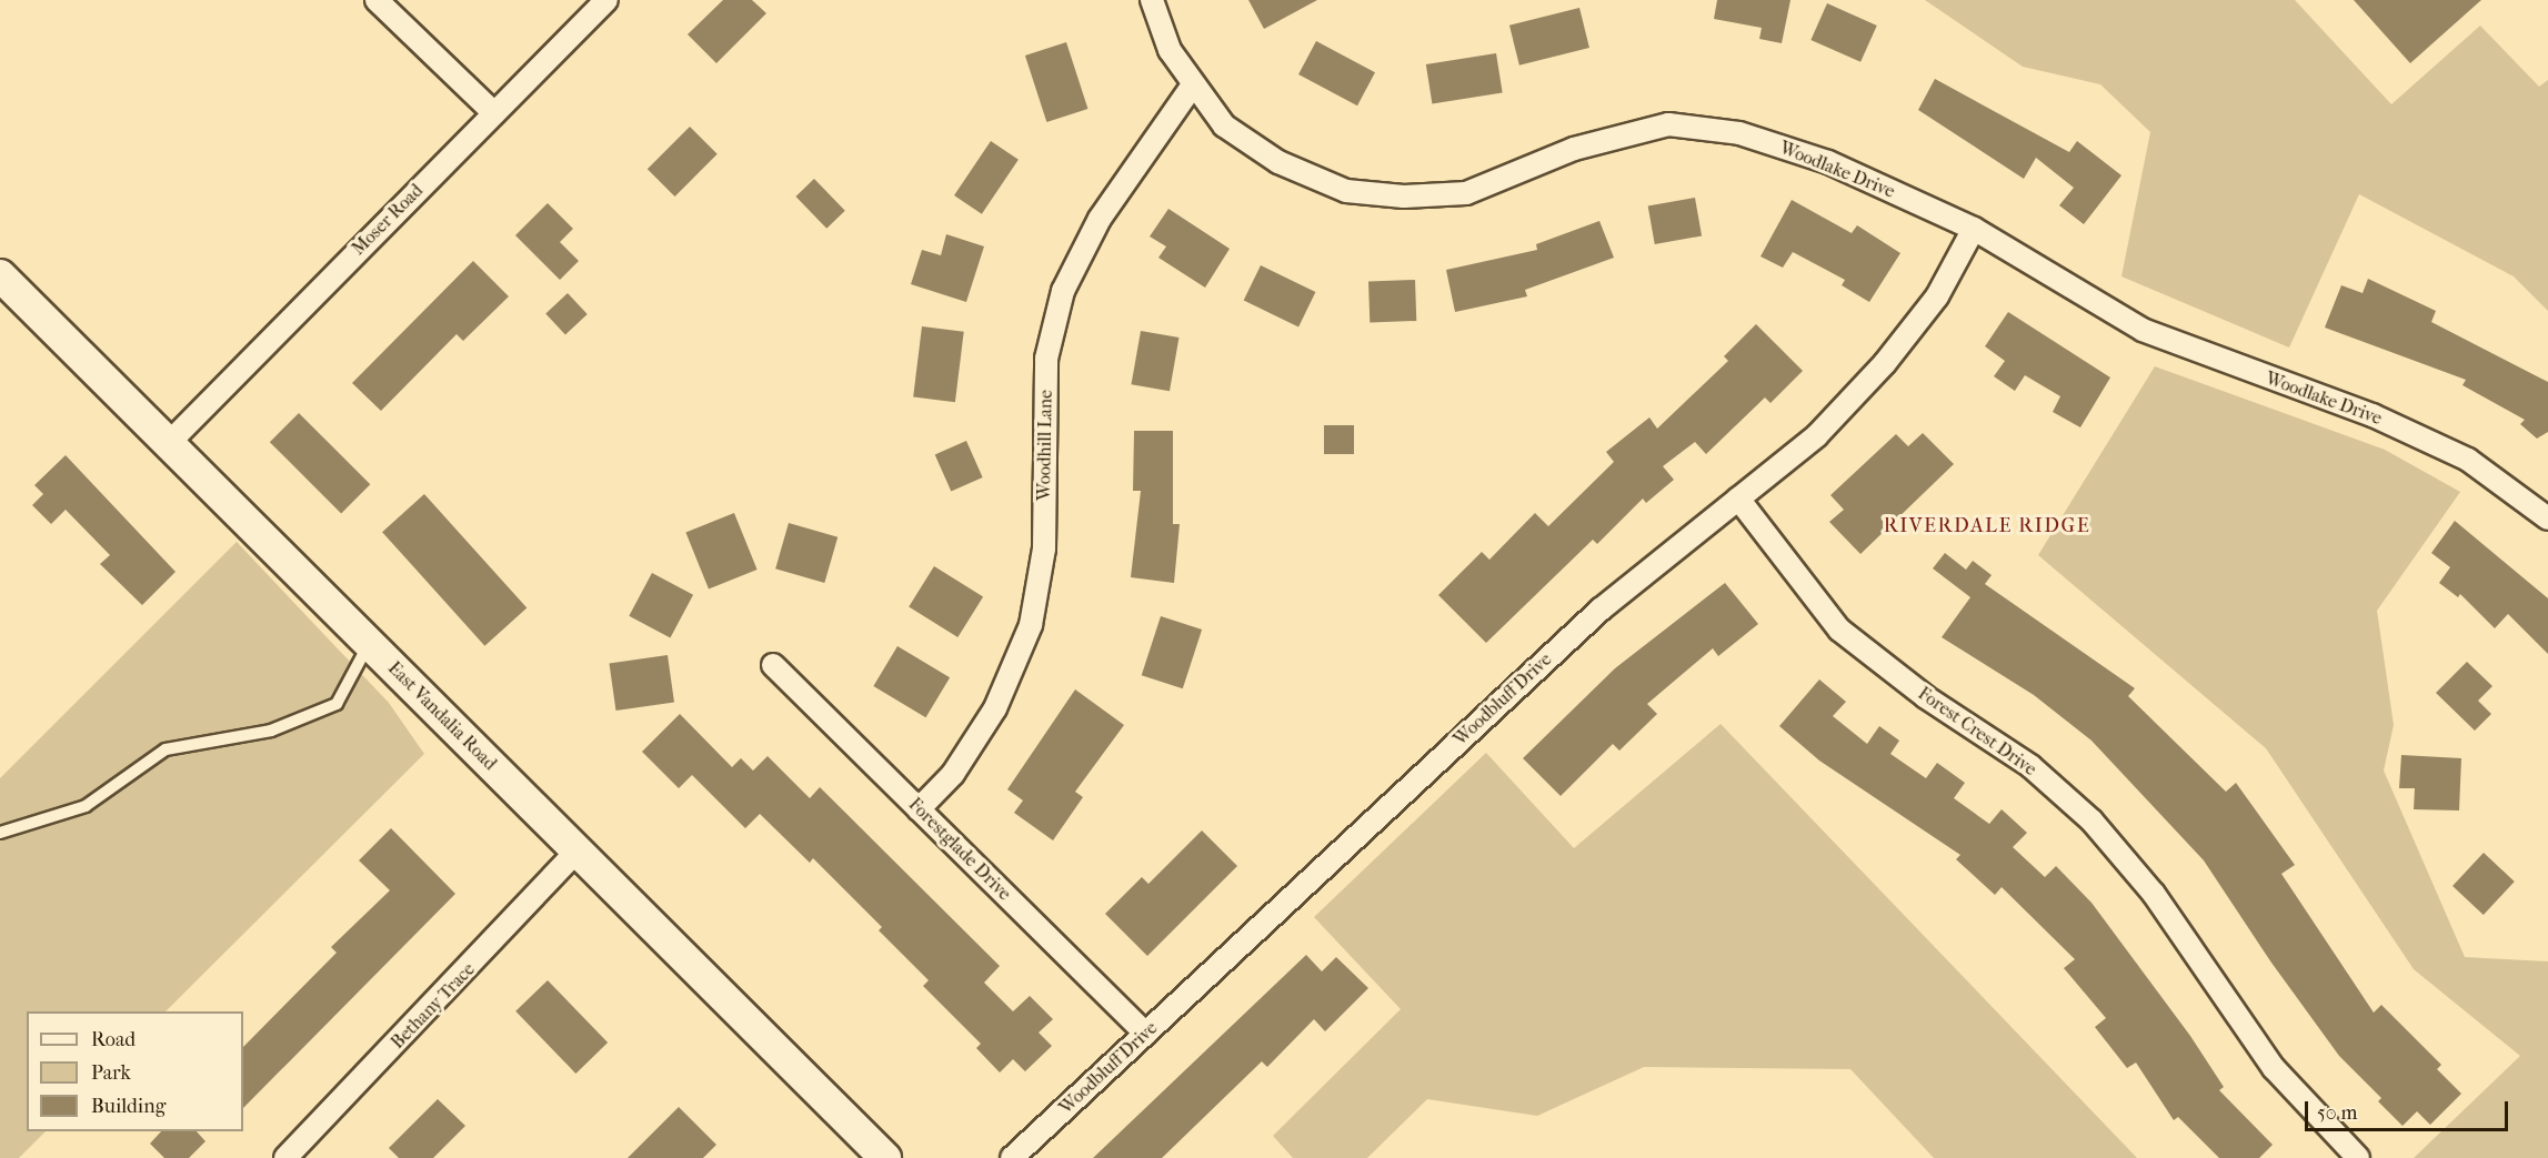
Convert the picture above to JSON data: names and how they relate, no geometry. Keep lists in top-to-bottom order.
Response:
{
  "streets": {
    "street": [
      "Woodlake Drive",
      "Moser Road",
      "Woodhill Lane",
      "Woodbluff Drive",
      "East Vandalia Road",
      "Forest Crest Drive",
      "Forestglade Drive",
      "Bethany Trace"
    ]
  },
  "crossings": [
    ["Woodlake Drive", "Woodhill Lane"],
    ["Woodlake Drive", "Woodbluff Drive"],
    ["Moser Road", "East Vandalia Road"],
    ["Woodhill Lane", "Forestglade Drive"],
    ["Woodbluff Drive", "Forest Crest Drive"],
    ["Woodbluff Drive", "Forestglade Drive"],
    ["East Vandalia Road", "Bethany Trace"]
  ],
  "districts": ["RIVERDALE RIDGE"],
  "legend": ["Road", "Park", "Building"],
  "scale_bar": "50 m"
}
